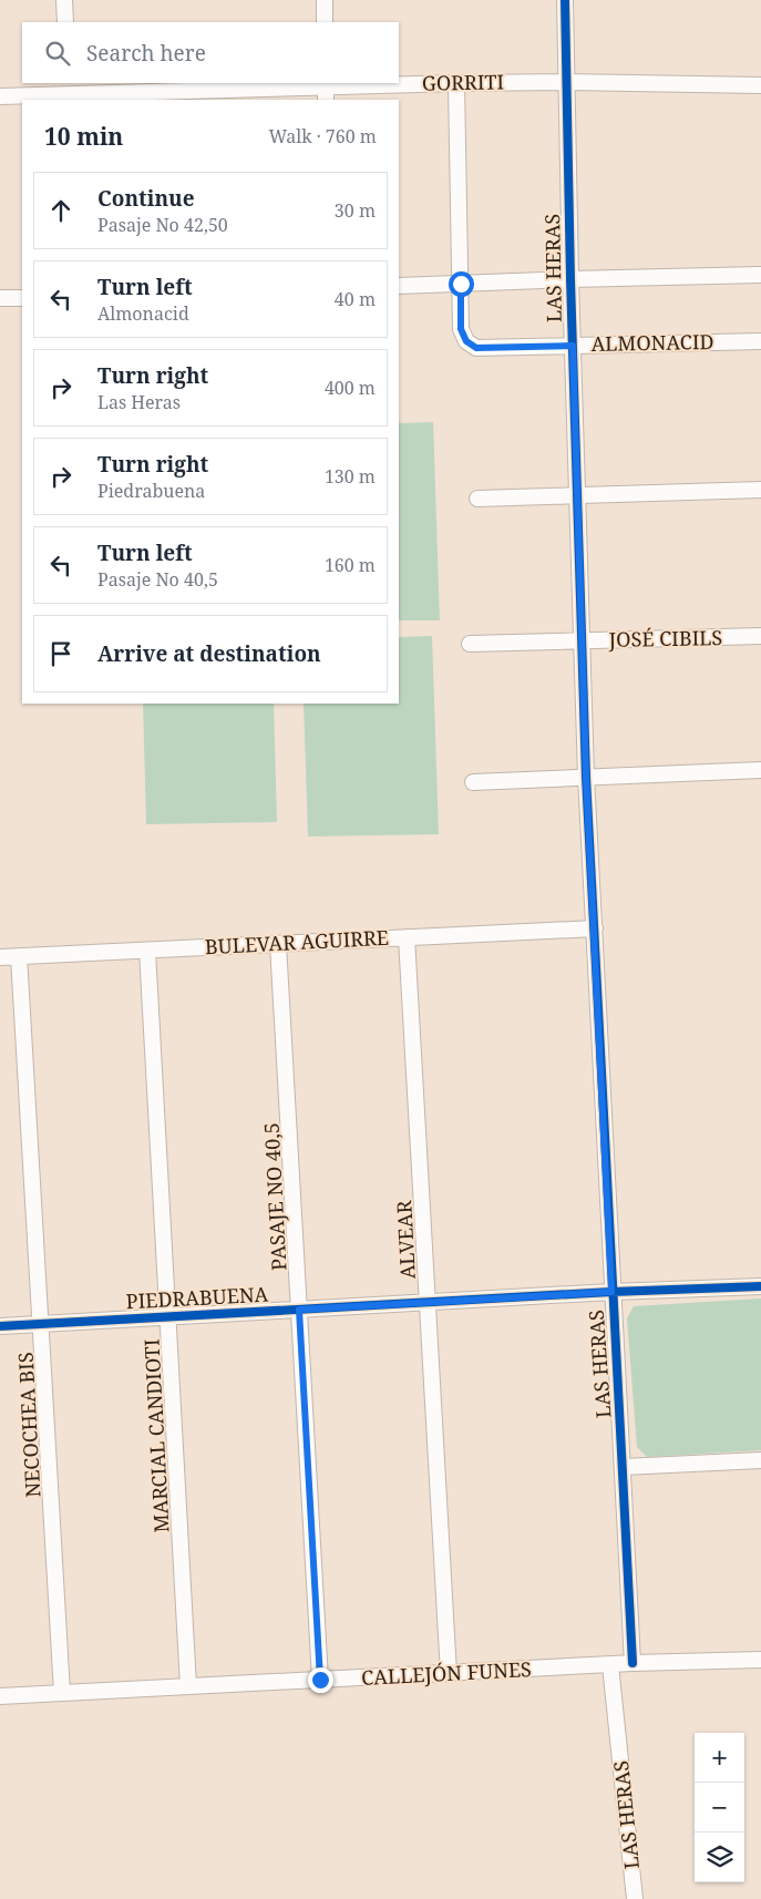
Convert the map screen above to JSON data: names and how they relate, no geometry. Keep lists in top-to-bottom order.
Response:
{
  "streets": {
    "street": [
      "GORRITI",
      "LAS HERAS",
      "ALMONACID",
      "JOSÉ CIBILS",
      "BULEVAR AGUIRRE",
      "PASAJE NO 40,5",
      "ALVEAR",
      "PIEDRABUENA",
      "NECOCHEA BIS",
      "MARCIAL CANDIOTI",
      "CALLEJÓN FUNES"
    ]
  },
  "crossings": [
    ["GORRITI", "LAS HERAS"],
    ["LAS HERAS", "ALMONACID"],
    ["LAS HERAS", "JOSÉ CIBILS"],
    ["LAS HERAS", "BULEVAR AGUIRRE"],
    ["LAS HERAS", "PIEDRABUENA"],
    ["LAS HERAS", "CALLEJÓN FUNES"],
    ["BULEVAR AGUIRRE", "PASAJE NO 40,5"],
    ["BULEVAR AGUIRRE", "ALVEAR"],
    ["BULEVAR AGUIRRE", "NECOCHEA BIS"],
    ["BULEVAR AGUIRRE", "MARCIAL CANDIOTI"],
    ["PASAJE NO 40,5", "PIEDRABUENA"],
    ["PASAJE NO 40,5", "CALLEJÓN FUNES"],
    ["ALVEAR", "PIEDRABUENA"],
    ["ALVEAR", "CALLEJÓN FUNES"],
    ["PIEDRABUENA", "NECOCHEA BIS"],
    ["PIEDRABUENA", "MARCIAL CANDIOTI"],
    ["NECOCHEA BIS", "CALLEJÓN FUNES"],
    ["MARCIAL CANDIOTI", "CALLEJÓN FUNES"]
  ],
  "page": {
    "search": "Search here",
    "heading": ["10 min", "Walk · 760 m"],
    "list": [
      ["Continue", "Pasaje No 42,50", "30 m"],
      ["Turn left", "Almonacid", "40 m"],
      ["Turn right", "Las Heras", "400 m"],
      ["Turn right", "Piedrabuena", "130 m"],
      ["Turn left", "Pasaje No 40,5", "160 m"],
      "Arrive at destination"
    ],
    "map_buttons": ["+", "−"]
  }
}
